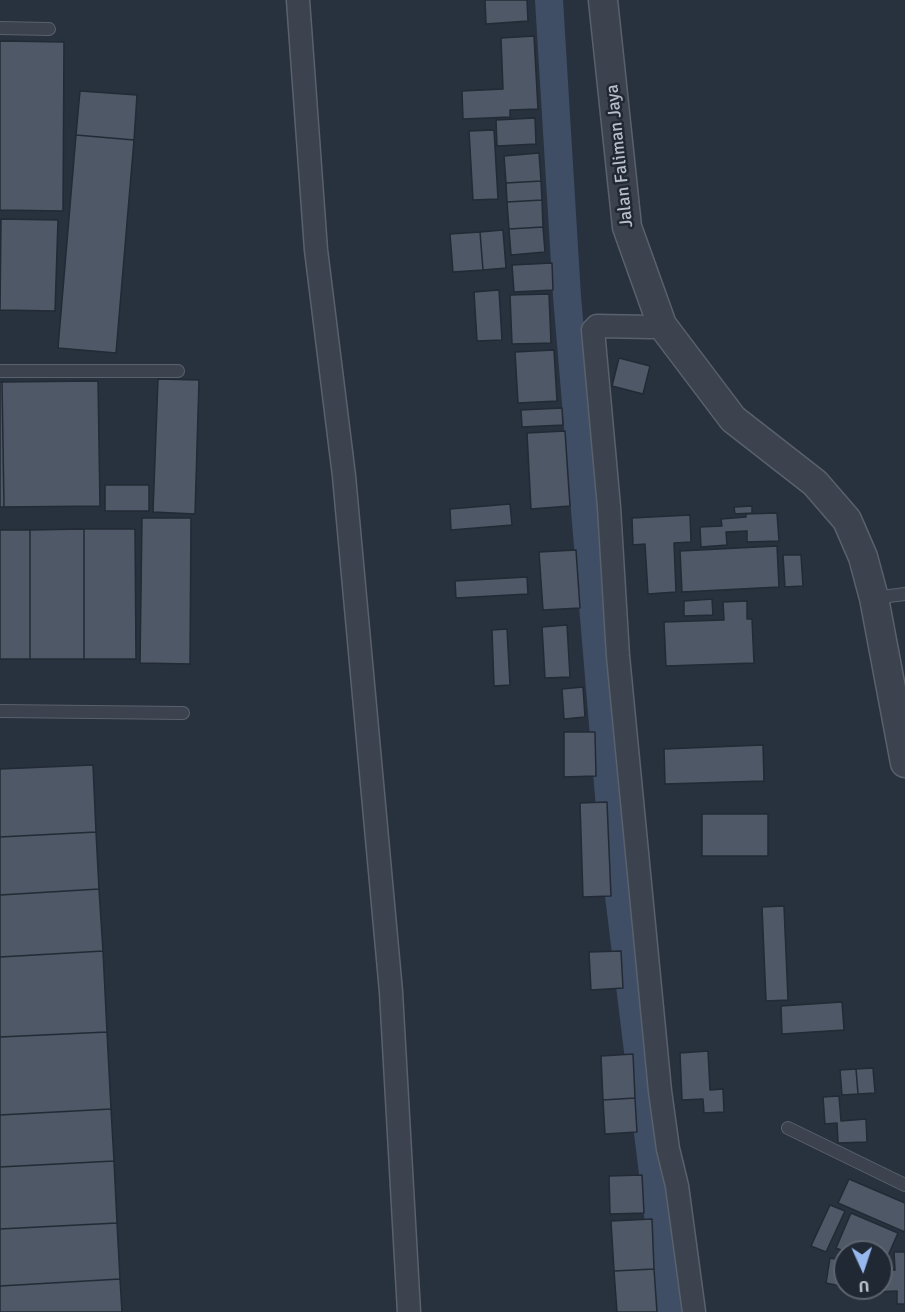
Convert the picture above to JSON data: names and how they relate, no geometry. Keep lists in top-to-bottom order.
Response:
{
  "streets": {
    "street": ["Jalan Faliman Jaya"]
  },
  "north": "bottom"
}
